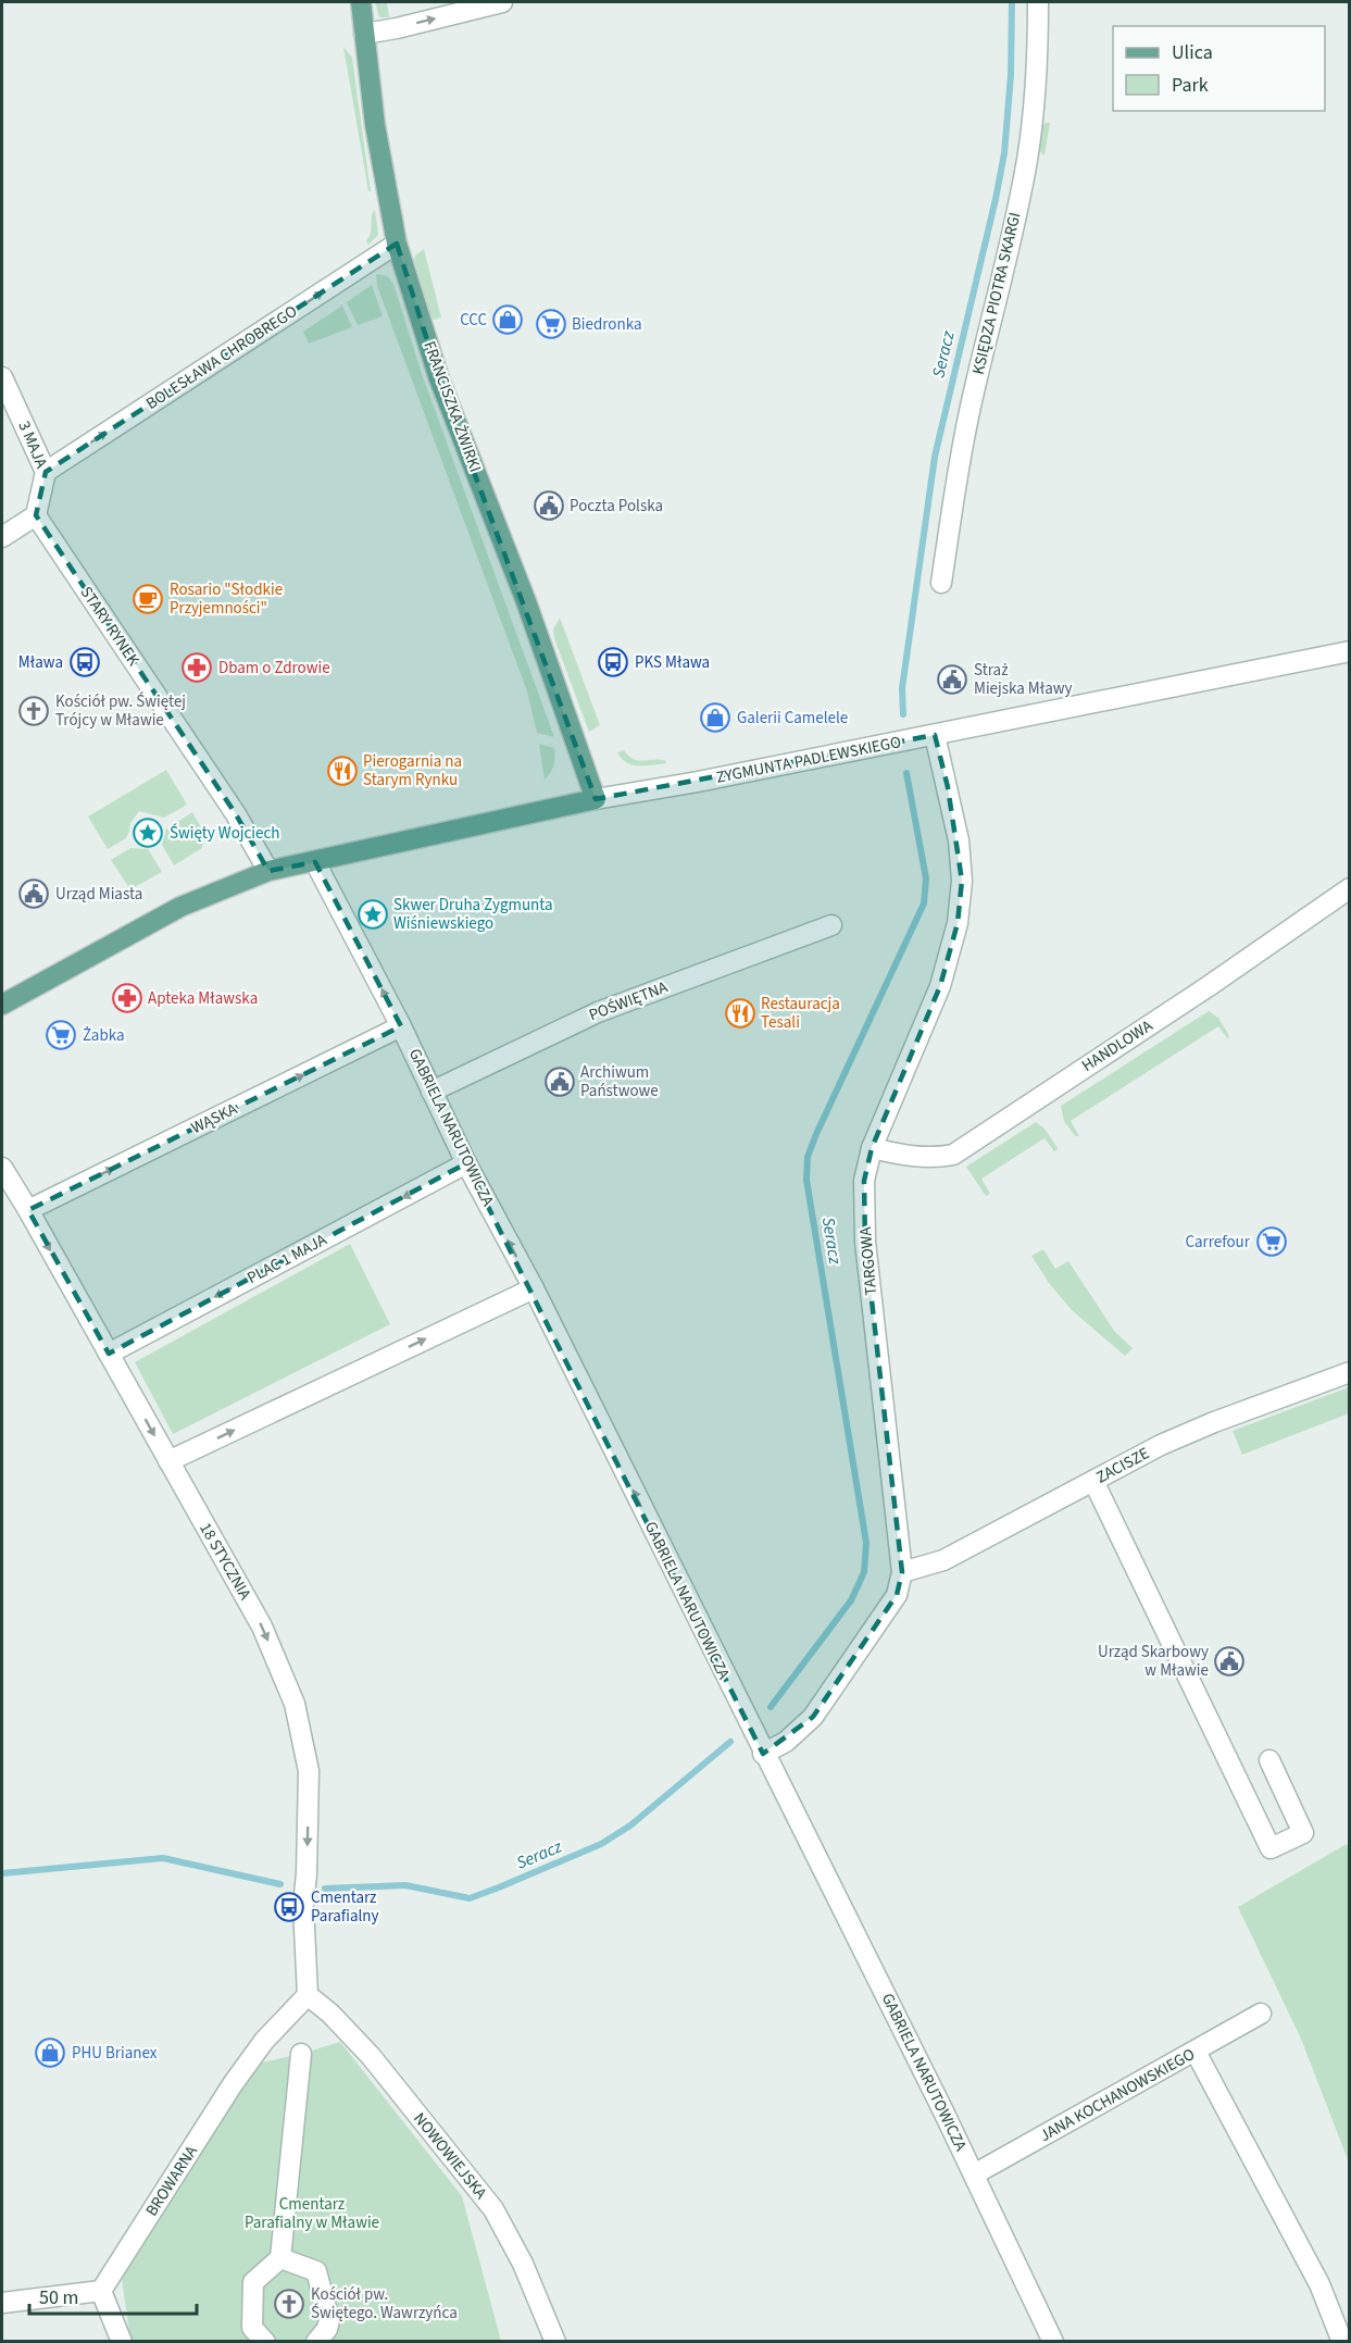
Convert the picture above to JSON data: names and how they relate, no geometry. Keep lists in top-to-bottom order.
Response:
{
  "streets": {
    "main road": ["FRANCISZKA ŻWIRKI", "ZYGMUNTA PADLEWSKIEGO"],
    "street": [
      "KSIĘDZA PIOTRA SKARGI",
      "BOLESŁAWA CHROBREGO",
      "3 MAJA",
      "STARY RYNEK",
      "POŚWIĘTNA",
      "HANDLOWA",
      "WĄSKA",
      "GABRIELA NARUTOWICZA",
      "PLAC 1 MAJA",
      "TARGOWA",
      "ZACISZE",
      "18 STYCZNIA",
      "JANA KOCHANOWSKIEGO",
      "NOWOWIEJSKA",
      "BROWARNA"
    ]
  },
  "crossings": [
    ["BOLESŁAWA CHROBREGO", "FRANCISZKA ŻWIRKI"],
    ["BOLESŁAWA CHROBREGO", "3 MAJA"],
    ["FRANCISZKA ŻWIRKI", "ZYGMUNTA PADLEWSKIEGO"],
    ["3 MAJA", "STARY RYNEK"],
    ["STARY RYNEK", "ZYGMUNTA PADLEWSKIEGO"],
    ["ZYGMUNTA PADLEWSKIEGO", "GABRIELA NARUTOWICZA"],
    ["ZYGMUNTA PADLEWSKIEGO", "TARGOWA"],
    ["POŚWIĘTNA", "GABRIELA NARUTOWICZA"],
    ["HANDLOWA", "TARGOWA"],
    ["WĄSKA", "GABRIELA NARUTOWICZA"],
    ["WĄSKA", "18 STYCZNIA"],
    ["GABRIELA NARUTOWICZA", "PLAC 1 MAJA"],
    ["GABRIELA NARUTOWICZA", "TARGOWA"],
    ["GABRIELA NARUTOWICZA", "JANA KOCHANOWSKIEGO"],
    ["PLAC 1 MAJA", "18 STYCZNIA"],
    ["TARGOWA", "ZACISZE"],
    ["18 STYCZNIA", "NOWOWIEJSKA"],
    ["18 STYCZNIA", "BROWARNA"],
    ["NOWOWIEJSKA", "BROWARNA"]
  ],
  "one_way": [
    "BOLESŁAWA CHROBREGO",
    "WĄSKA",
    "GABRIELA NARUTOWICZA",
    "18 STYCZNIA"
  ],
  "water": ["Seracz"],
  "parks": ["Cmentarz Parafialny w Mławie"],
  "places": {
    "shop": ["CCC", "Galerii Camelele", "PHU Brianex"],
    "supermarket": ["Biedronka", "Żabka", "Carrefour"],
    "public building": [
      "Poczta Polska",
      "Straż Miejska Mławy",
      "Urząd Miasta",
      "Archiwum Państwowe",
      "Urząd Skarbowy w Mławie"
    ],
    "cafe": ["Rosario \"Słodkie Przyjemności\""],
    "bus stop": ["Mława", "PKS Mława", "Cmentarz Parafialny"],
    "pharmacy": ["Dbam o Zdrowie", "Apteka Mławska"],
    "church": ["Kościół pw. Świętej Trójcy w Mławie", "Kościół pw. Świętego. Wawrzyńca"],
    "restaurant": ["Pierogarnia na Starym Rynku", "Restauracja Tesali"],
    "place": ["Święty Wojciech", "Skwer Druha Zygmunta Wiśniewskiego"]
  },
  "legend": ["Ulica", "Park"],
  "scale_bar": "50 m"
}
